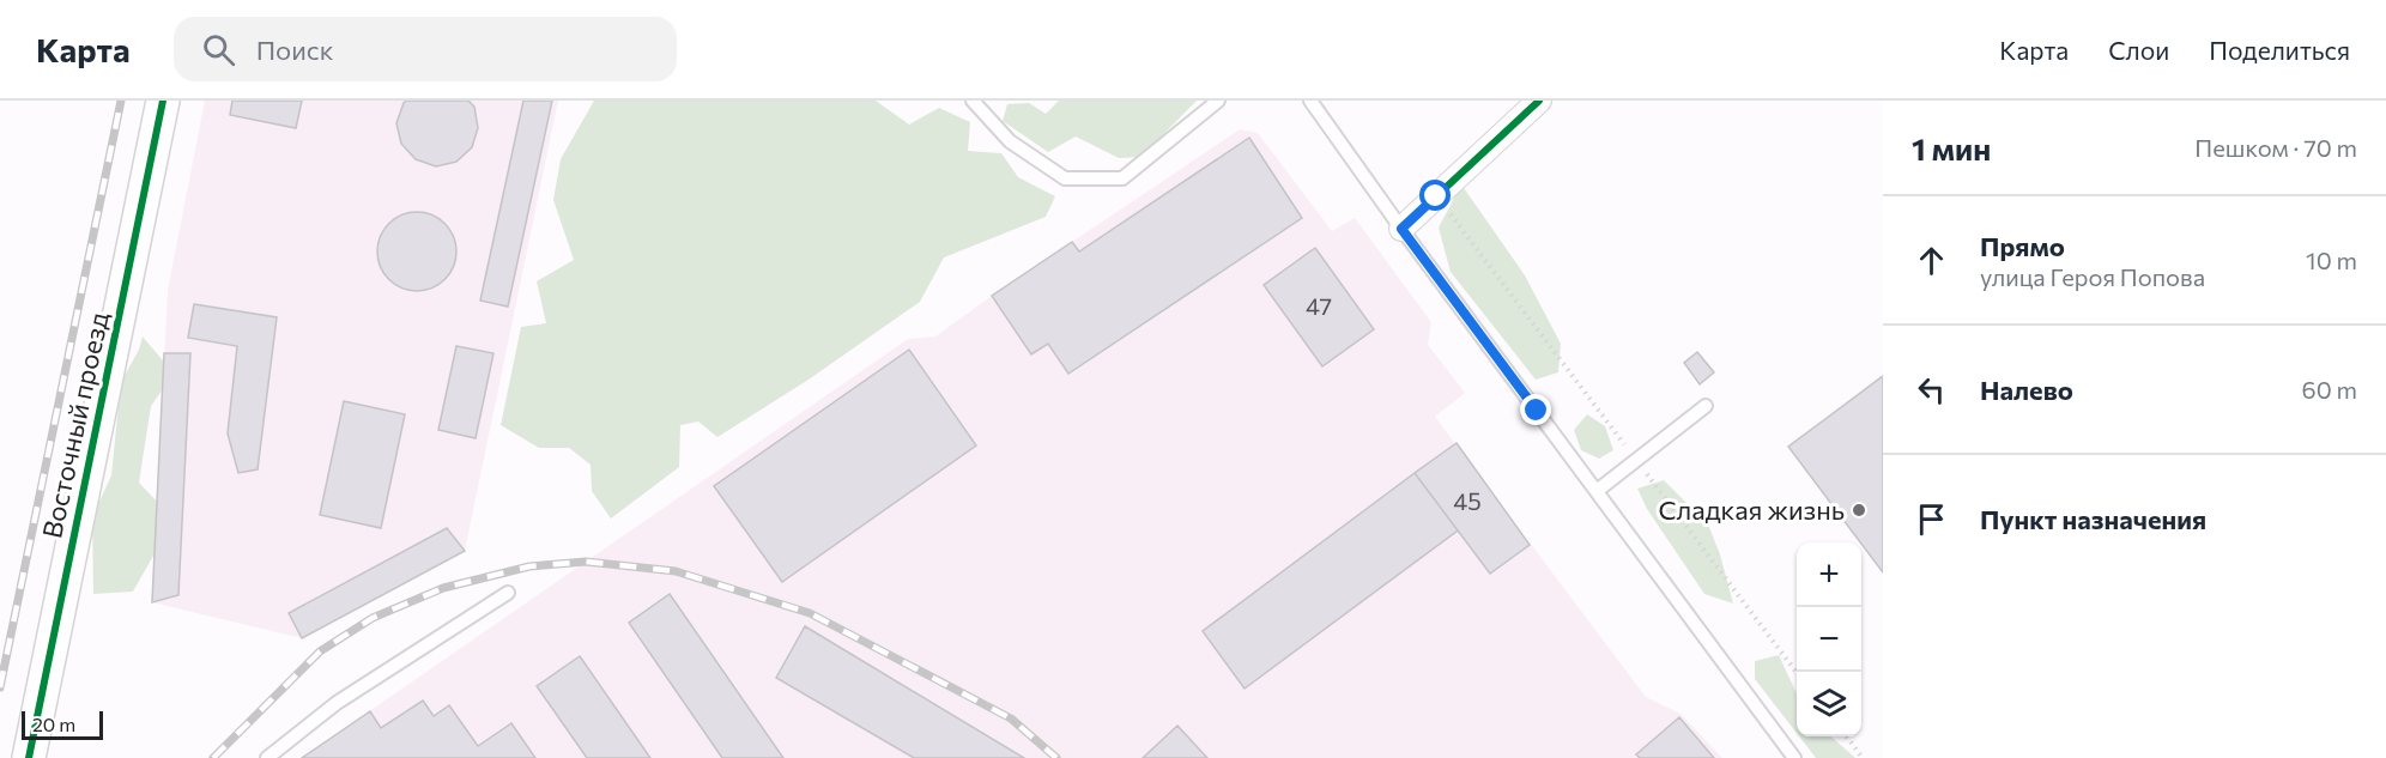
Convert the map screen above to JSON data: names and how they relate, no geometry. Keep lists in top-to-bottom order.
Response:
{
  "streets": {
    "street": ["Восточный проезд"]
  },
  "places": ["Сладкая жизнь"],
  "house_numbers": ["47", "45"],
  "scale_bar": "20 m",
  "page": {
    "header": "Карта",
    "search": "Поиск",
    "nav": ["Карта", "Слои", "Поделиться"],
    "heading": ["1 мин", "Пешком · 70 m"],
    "list": [
      ["Прямо", "улица Героя Попова", "10 m"],
      ["Налево", "60 m"],
      "Пункт назначения"
    ],
    "map_buttons": ["+", "−"],
    "scale": "20 m"
  }
}
